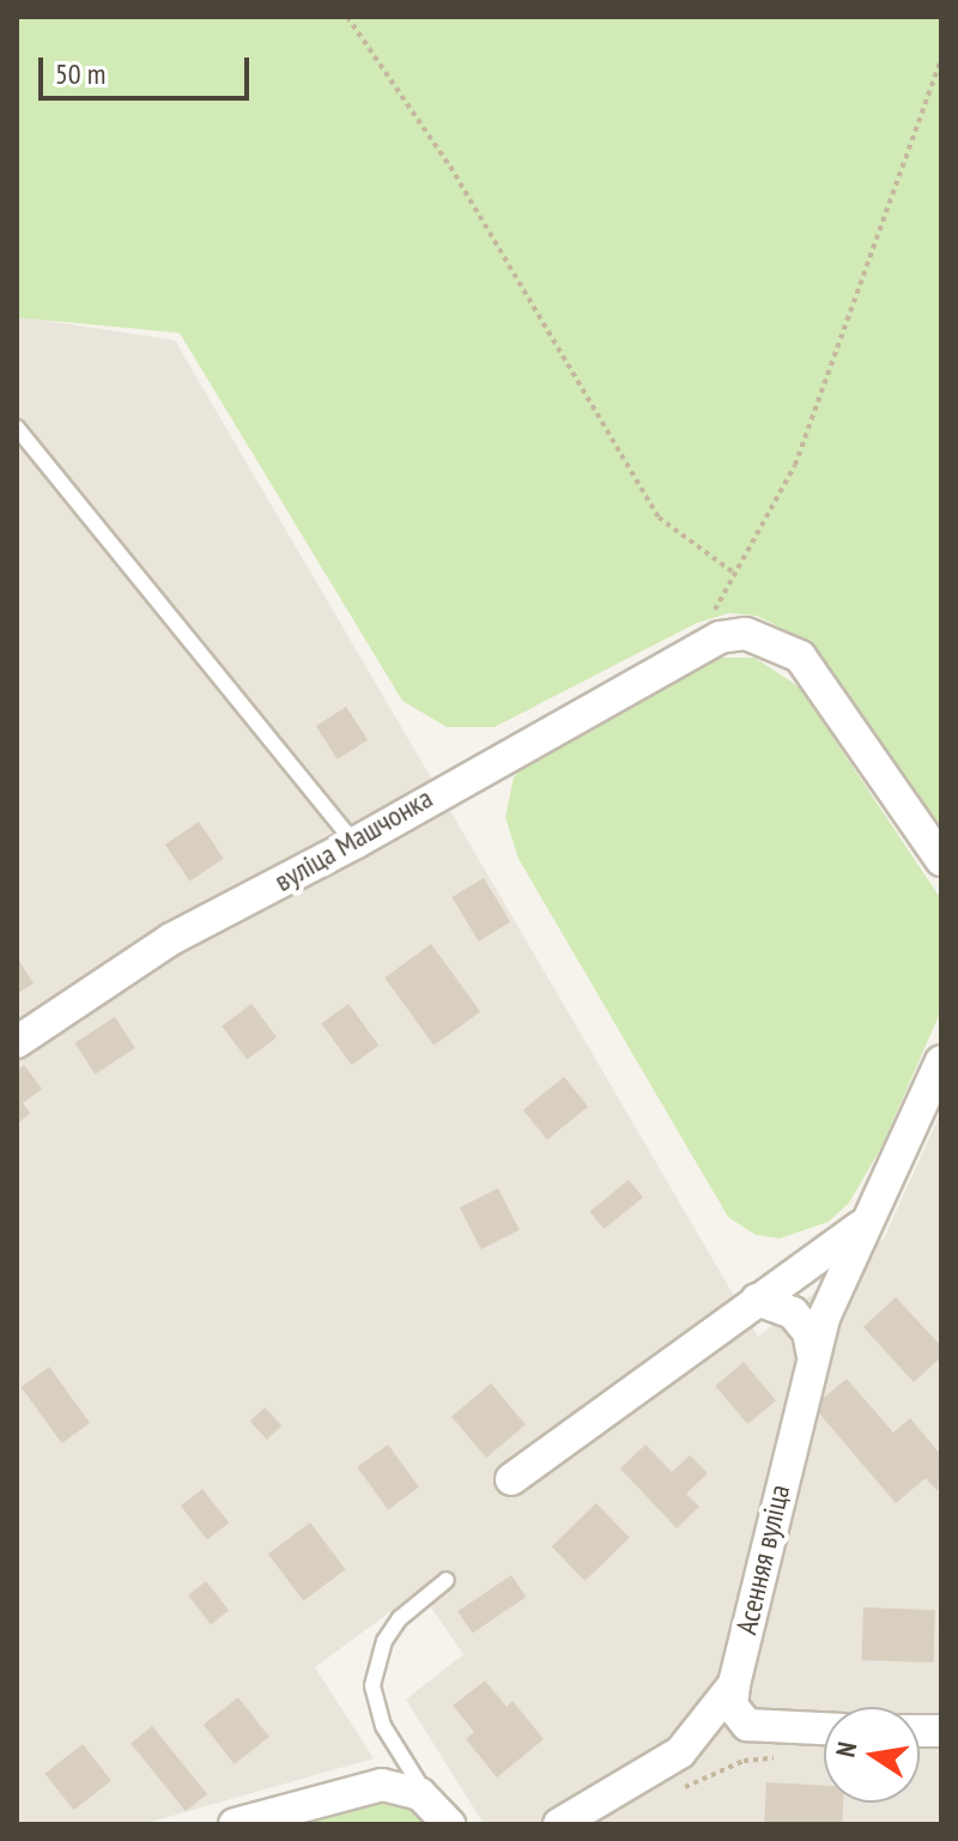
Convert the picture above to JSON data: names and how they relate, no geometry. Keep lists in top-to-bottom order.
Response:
{
  "streets": {
    "street": ["вуліца Машчонка", "Асенняя вуліца"]
  },
  "scale_bar": "50 m",
  "north": "left"
}
